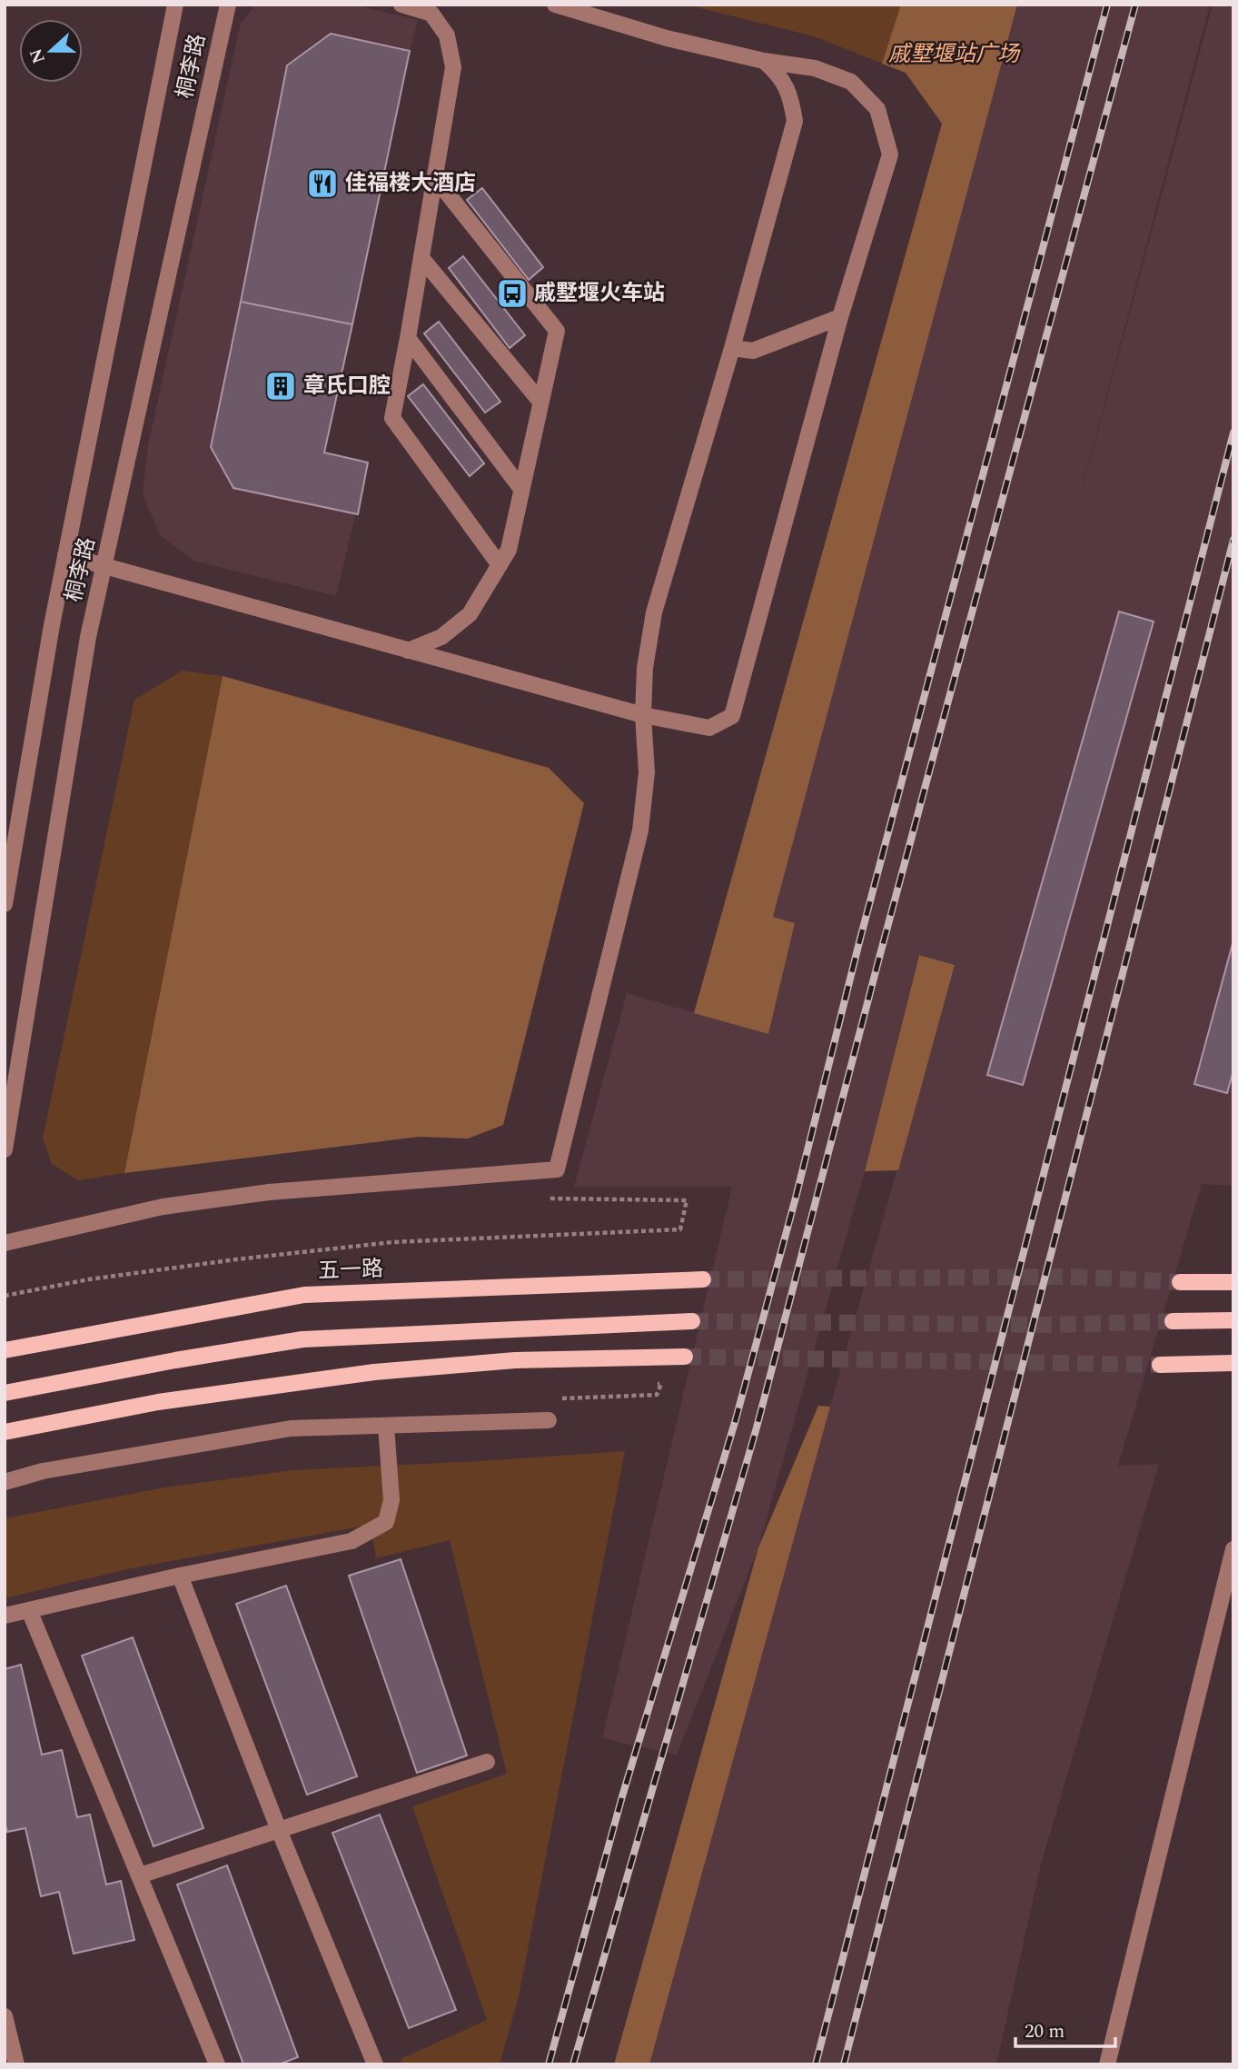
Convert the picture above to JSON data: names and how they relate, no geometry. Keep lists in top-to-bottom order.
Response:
{
  "streets": {
    "main road": ["五一路"],
    "street": ["桐李路"]
  },
  "parks": ["戚墅堰站广场"],
  "places": {
    "restaurant": ["佳福楼大酒店"],
    "bus stop": ["戚墅堰火车站"],
    "building": ["章氏口腔"]
  },
  "scale_bar": "20 m",
  "north": "left"
}
